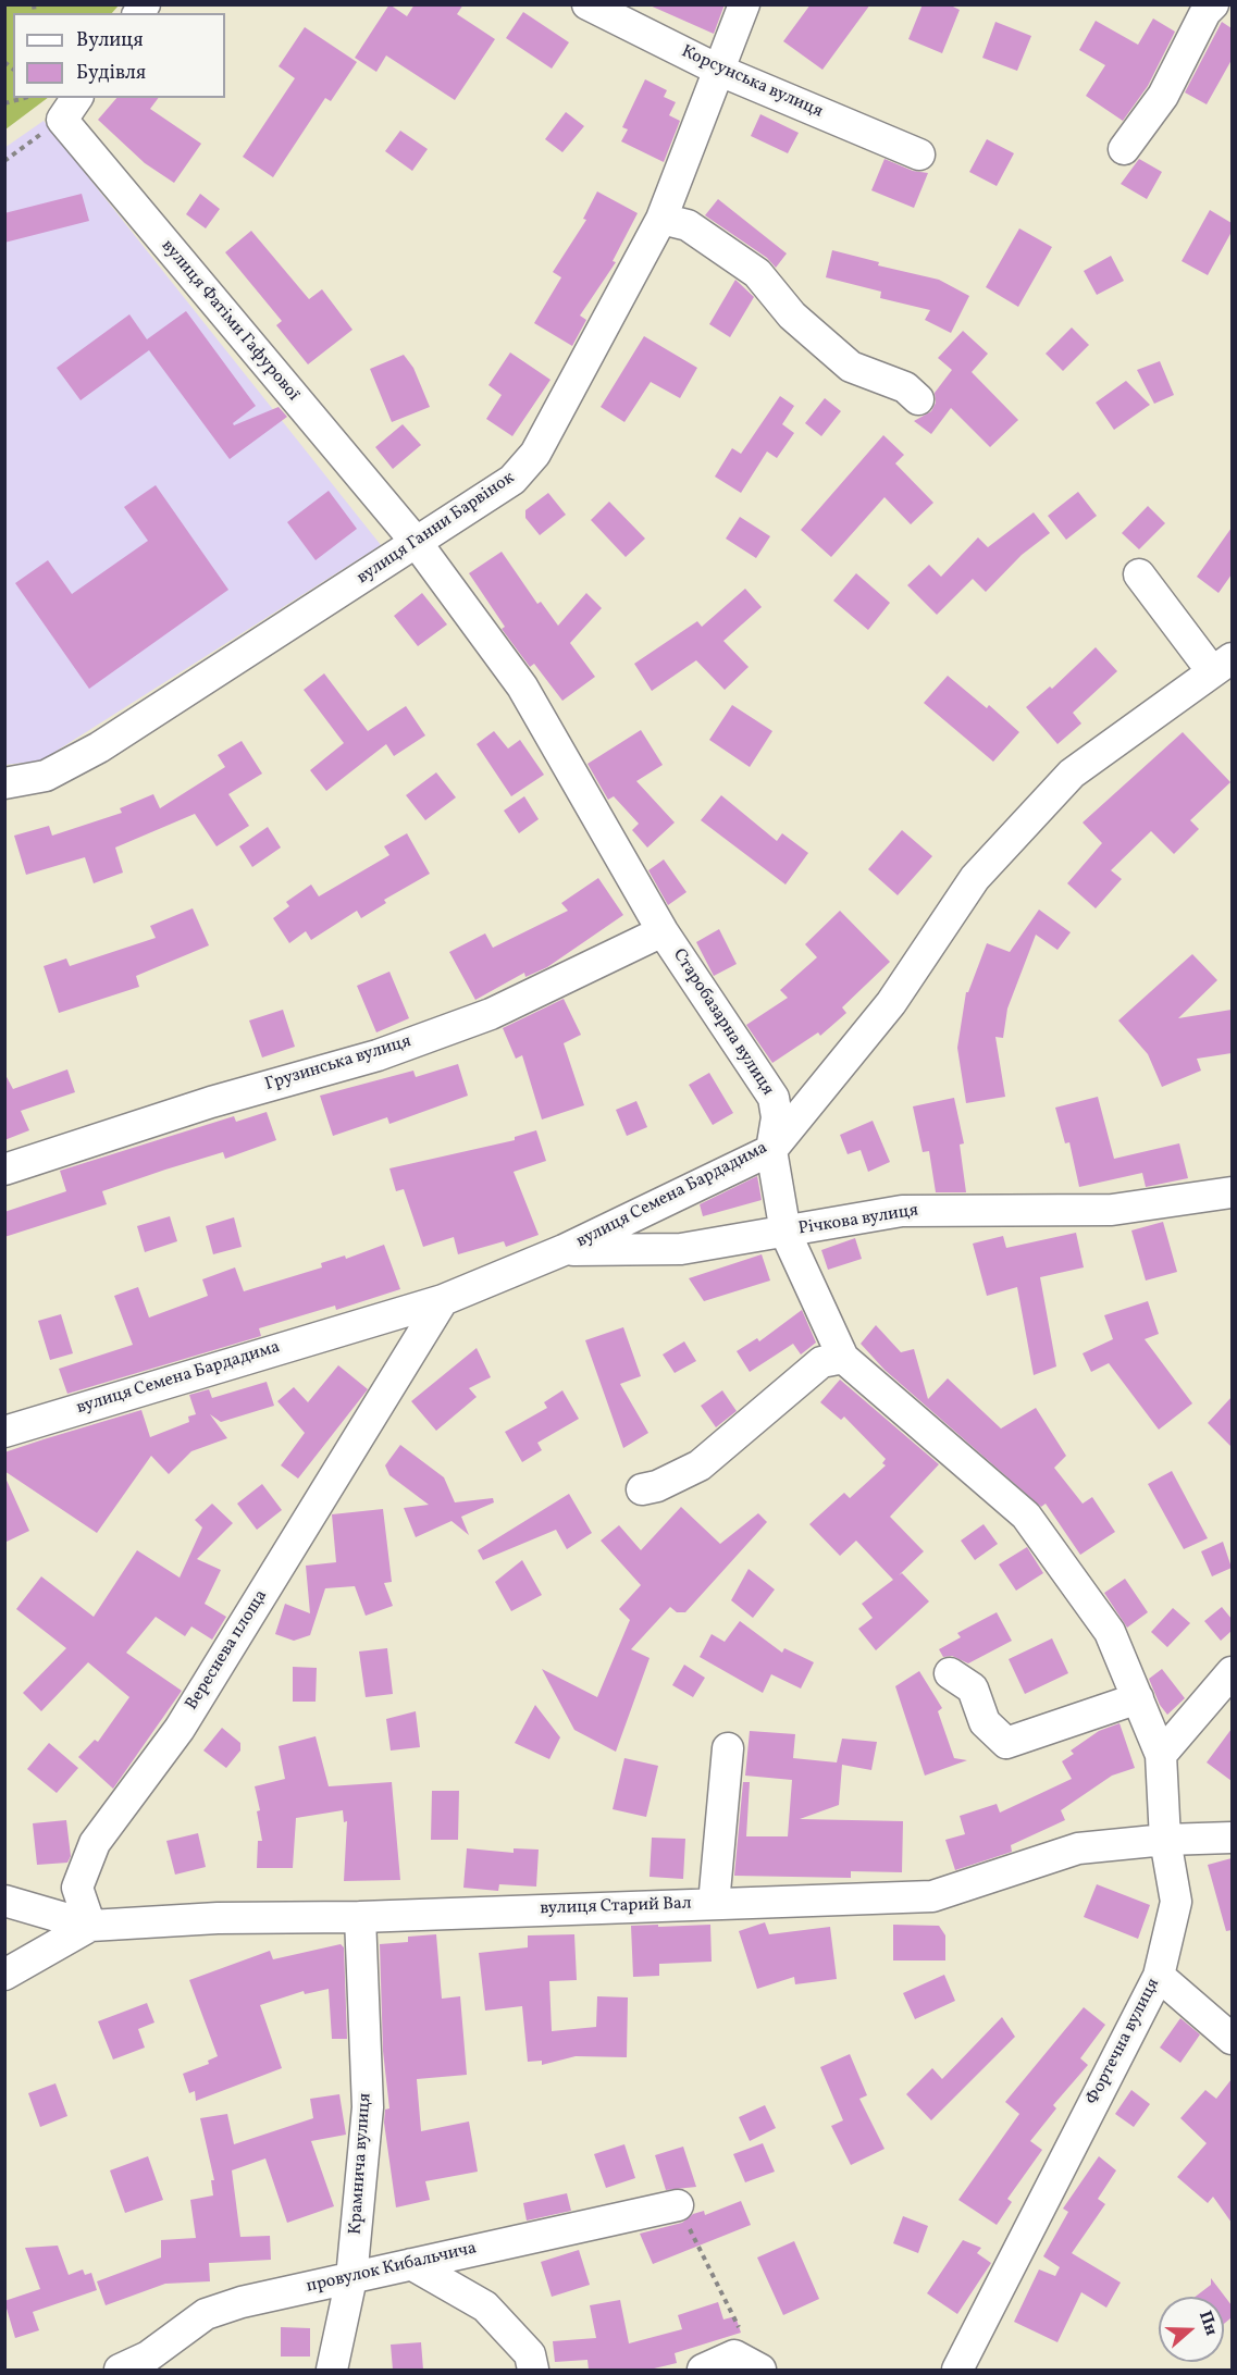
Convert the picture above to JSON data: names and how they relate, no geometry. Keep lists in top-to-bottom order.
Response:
{
  "streets": {
    "street": [
      "Корсунська вулиця",
      "вулиця Фатіми Гафурової",
      "вулиця Ганни Барвінок",
      "Старобазарна вулиця",
      "Грузинська вулиця",
      "вулиця Семена Бардадима",
      "Річкова вулиця",
      "Вереснева площа",
      "вулиця Старий Вал",
      "Фортечна вулиця",
      "Крамнича вулиця",
      "провулок Кибальчича"
    ]
  },
  "crossings": [
    ["Корсунська вулиця", "вулиця Ганни Барвінок"],
    ["вулиця Фатіми Гафурової", "вулиця Ганни Барвінок"],
    ["вулиця Фатіми Гафурової", "Старобазарна вулиця"],
    ["вулиця Ганни Барвінок", "Старобазарна вулиця"],
    ["Старобазарна вулиця", "Грузинська вулиця"],
    ["Старобазарна вулиця", "вулиця Семена Бардадима"],
    ["Старобазарна вулиця", "Річкова вулиця"],
    ["Старобазарна вулиця", "Фортечна вулиця"],
    ["вулиця Семена Бардадима", "Річкова вулиця"],
    ["вулиця Семена Бардадима", "Вереснева площа"],
    ["Вереснева площа", "вулиця Старий Вал"],
    ["вулиця Старий Вал", "Фортечна вулиця"],
    ["вулиця Старий Вал", "Крамнича вулиця"],
    ["Крамнича вулиця", "провулок Кибальчича"]
  ],
  "legend": ["Вулиця", "Будівля"],
  "north": "right"
}
